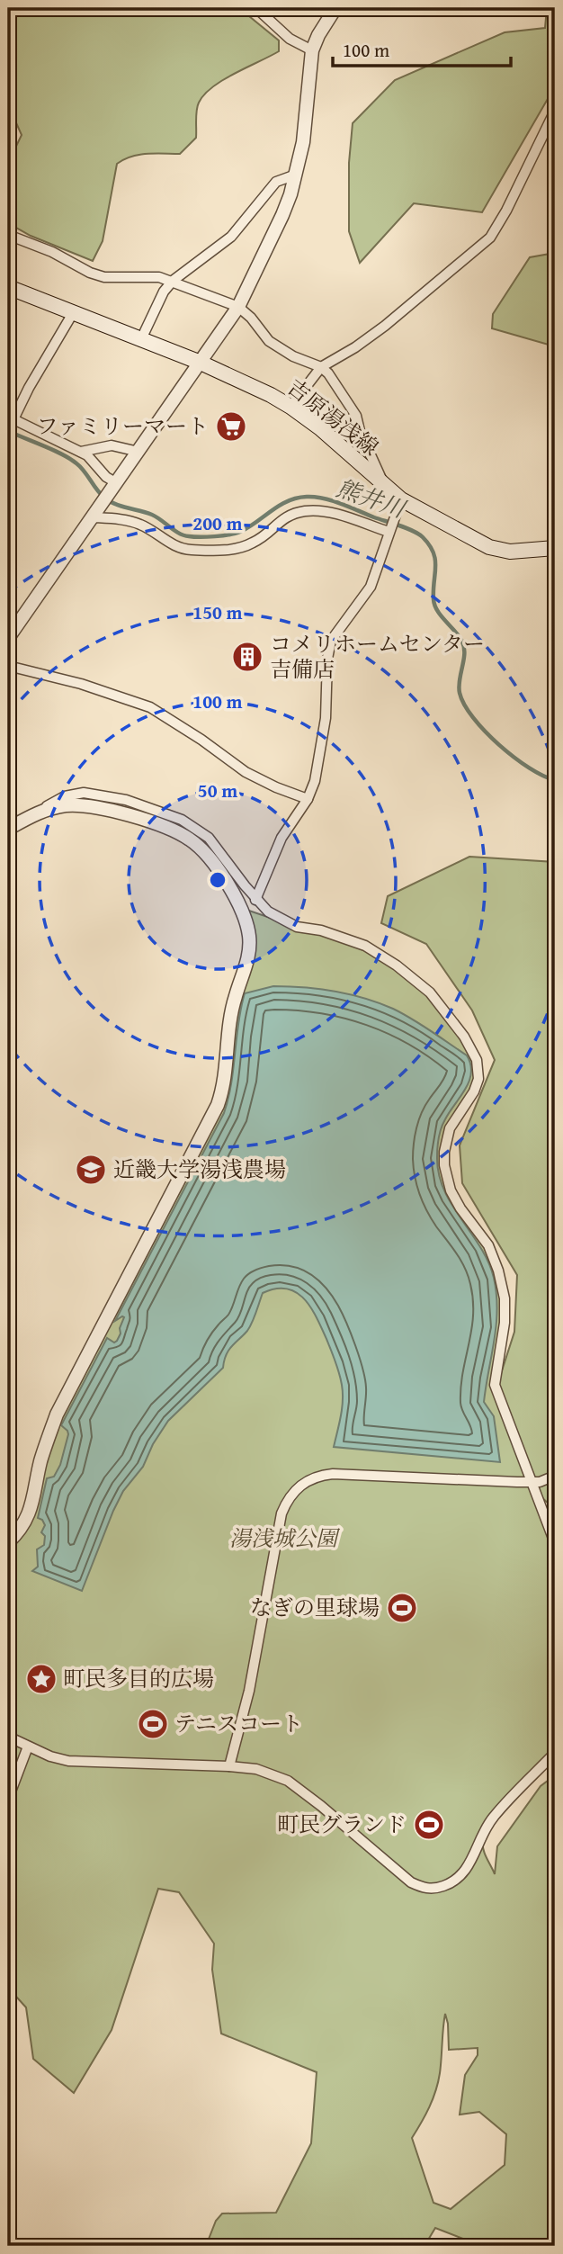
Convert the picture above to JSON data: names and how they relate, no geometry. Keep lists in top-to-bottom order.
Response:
{
  "streets": {
    "main road": ["吉原湯浅線"]
  },
  "water": ["熊井川"],
  "parks": ["湯浅城公園"],
  "places": {
    "supermarket": ["ファミリーマート"],
    "building": ["コメリホームセンター 吉備店"],
    "school or university": ["近畿大学湯浅農場"],
    "sports": ["なぎの里球場", "テニスコート", "町民グランド"],
    "place": ["町民多目的広場"]
  },
  "scale_bar": "100 m",
  "rings": [
    "200 m",
    "150 m",
    "100 m",
    "50 m"
  ]
}
